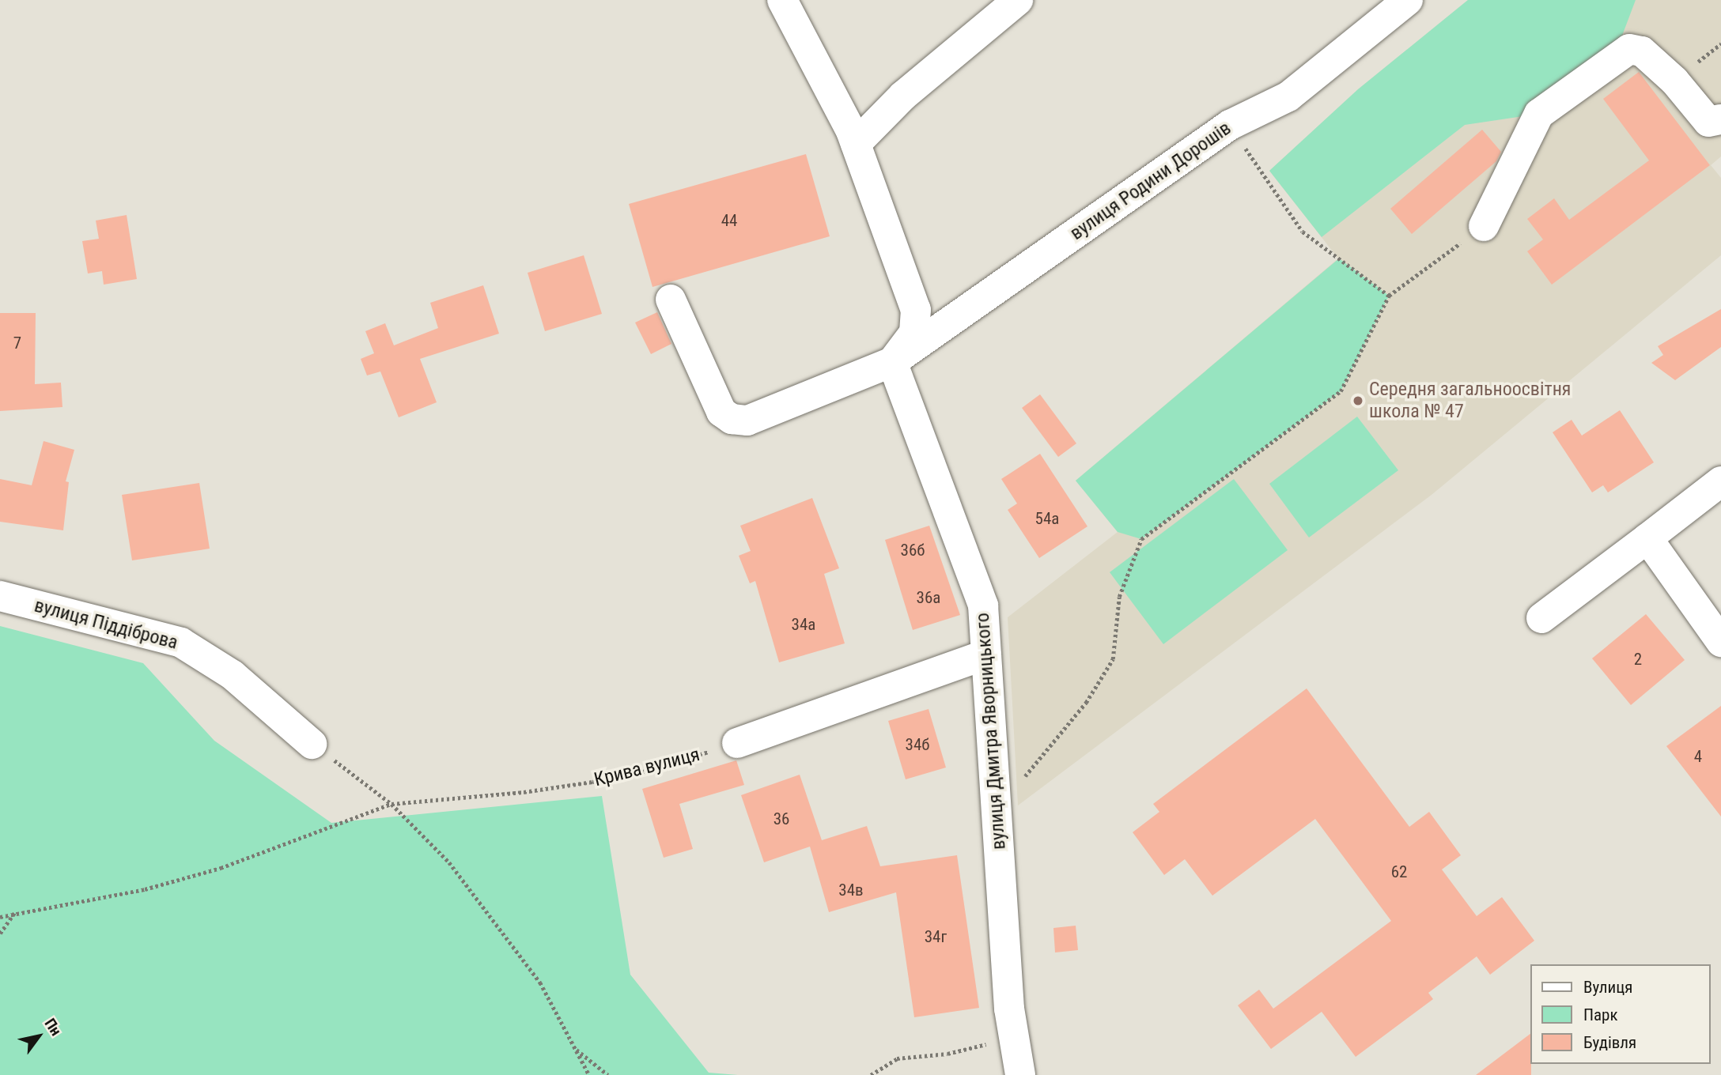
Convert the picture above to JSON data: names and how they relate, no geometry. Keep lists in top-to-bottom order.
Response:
{
  "streets": {
    "street": ["вулиця Родини Дорошів", "вулиця Піддіброва", "вулиця Дмитра Яворницького"],
    "path": ["Крива вулиця"]
  },
  "crossings": [
    ["вулиця Родини Дорошів", "вулиця Дмитра Яворницького"]
  ],
  "places": ["Середня загальноосвітня школа № 47"],
  "house_numbers": [
    "44",
    "7",
    "54а",
    "36б",
    "36а",
    "34а",
    "2",
    "34б",
    "4",
    "36",
    "62",
    "34в",
    "34г"
  ],
  "legend": ["Вулиця", "Парк", "Будівля"],
  "north": "top right"
}
